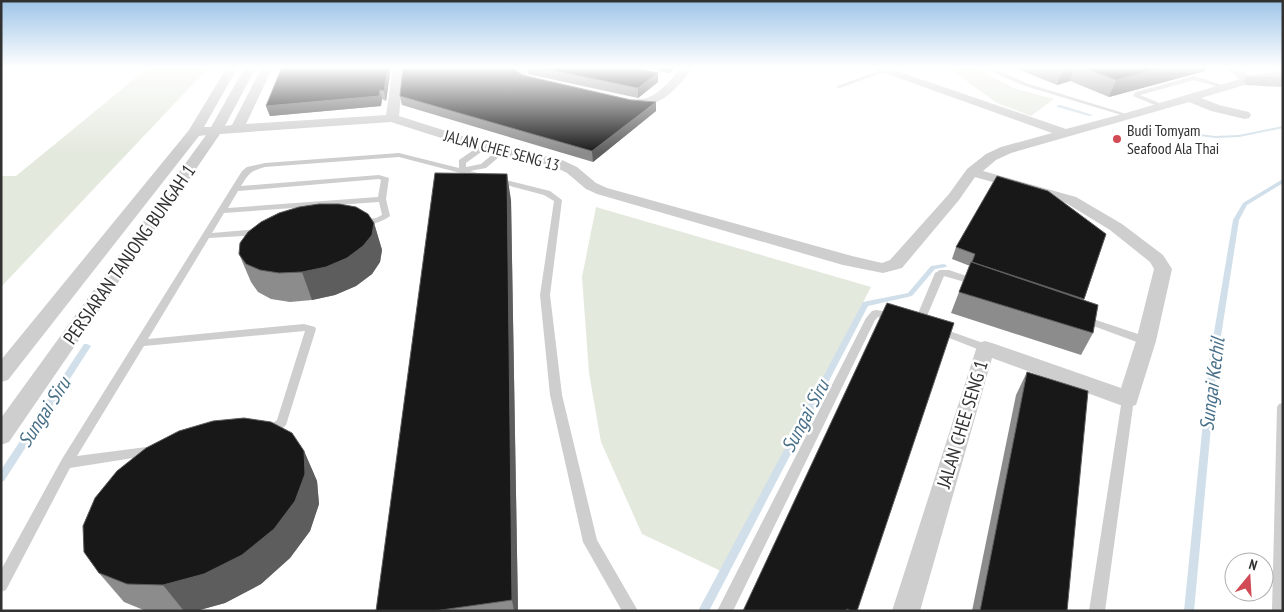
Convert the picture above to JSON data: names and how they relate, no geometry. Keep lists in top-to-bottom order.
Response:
{
  "streets": {
    "street": ["JALAN CHEE SENG 13", "PERSIARAN TANJONG BUNGAH 1", "JALAN CHEE SENG 1"]
  },
  "crossings": [
    ["JALAN CHEE SENG 13", "PERSIARAN TANJONG BUNGAH 1"]
  ],
  "water": ["Sungai Kechil", "Sungai Siru"],
  "places": ["Budi Tomyam Seafood Ala Thai"],
  "north": "top"
}
